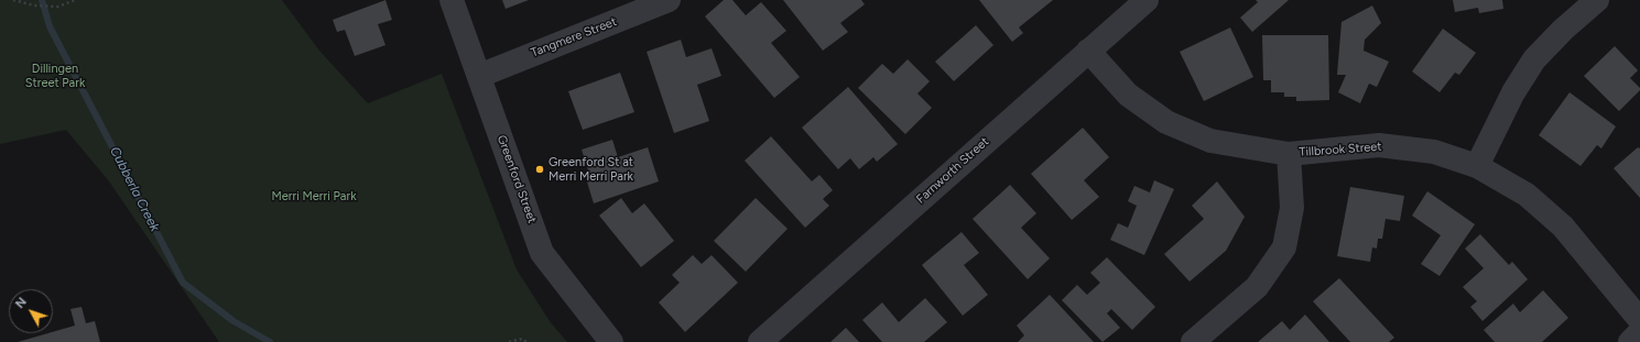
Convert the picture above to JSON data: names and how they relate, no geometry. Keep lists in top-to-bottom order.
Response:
{
  "streets": {
    "street": [
      "Tangmere Street",
      "Tillbrook Street",
      "Farnworth Street",
      "Greenford Street"
    ]
  },
  "crossings": [
    ["Tangmere Street", "Greenford Street"],
    ["Tillbrook Street", "Farnworth Street"]
  ],
  "water": ["Cubberla Creek"],
  "parks": ["Dillingen Street Park", "Merri Merri Park"],
  "places": ["Greenford St at Merri Merri Park"],
  "north": "top left"
}
